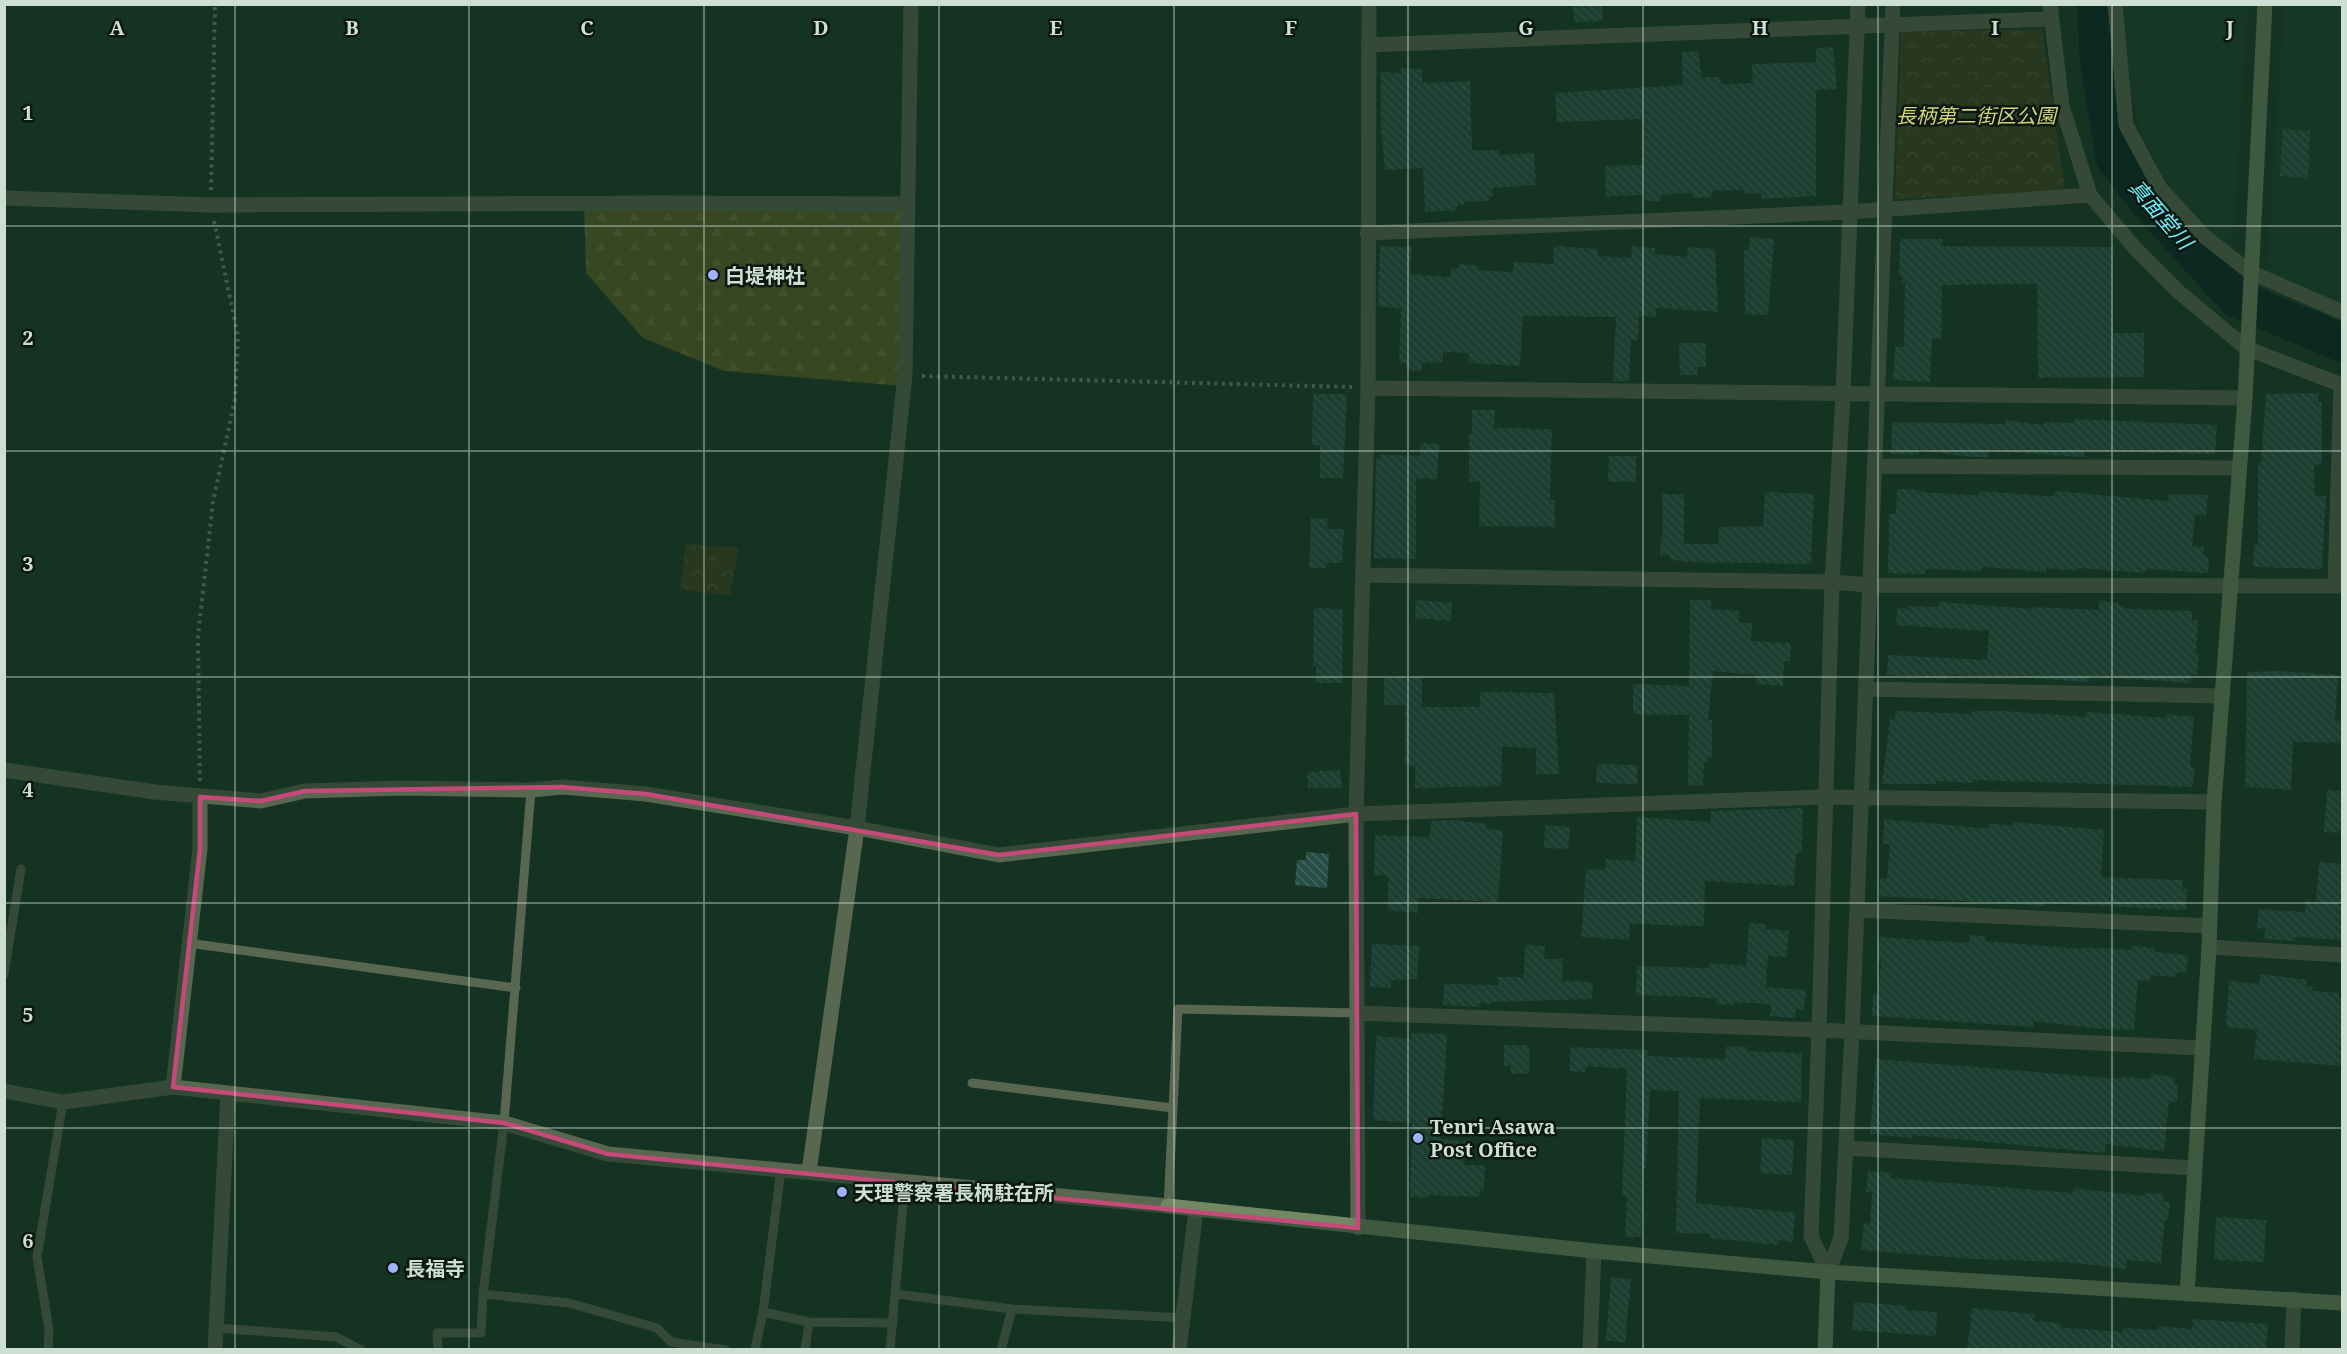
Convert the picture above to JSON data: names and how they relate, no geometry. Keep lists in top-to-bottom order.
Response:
{
  "water": ["真面堂川"],
  "parks": ["長柄第二街区公園"],
  "places": [
    "白堤神社",
    "Tenri Asawa Post Office",
    "天理警察署長柄駐在所",
    "長福寺"
  ],
  "grid": {
    "columns": [
      "A",
      "B",
      "C",
      "D",
      "E",
      "F",
      "G",
      "H",
      "I",
      "J"
    ],
    "rows": [
      "1",
      "2",
      "3",
      "4",
      "5",
      "6"
    ]
  }
}
